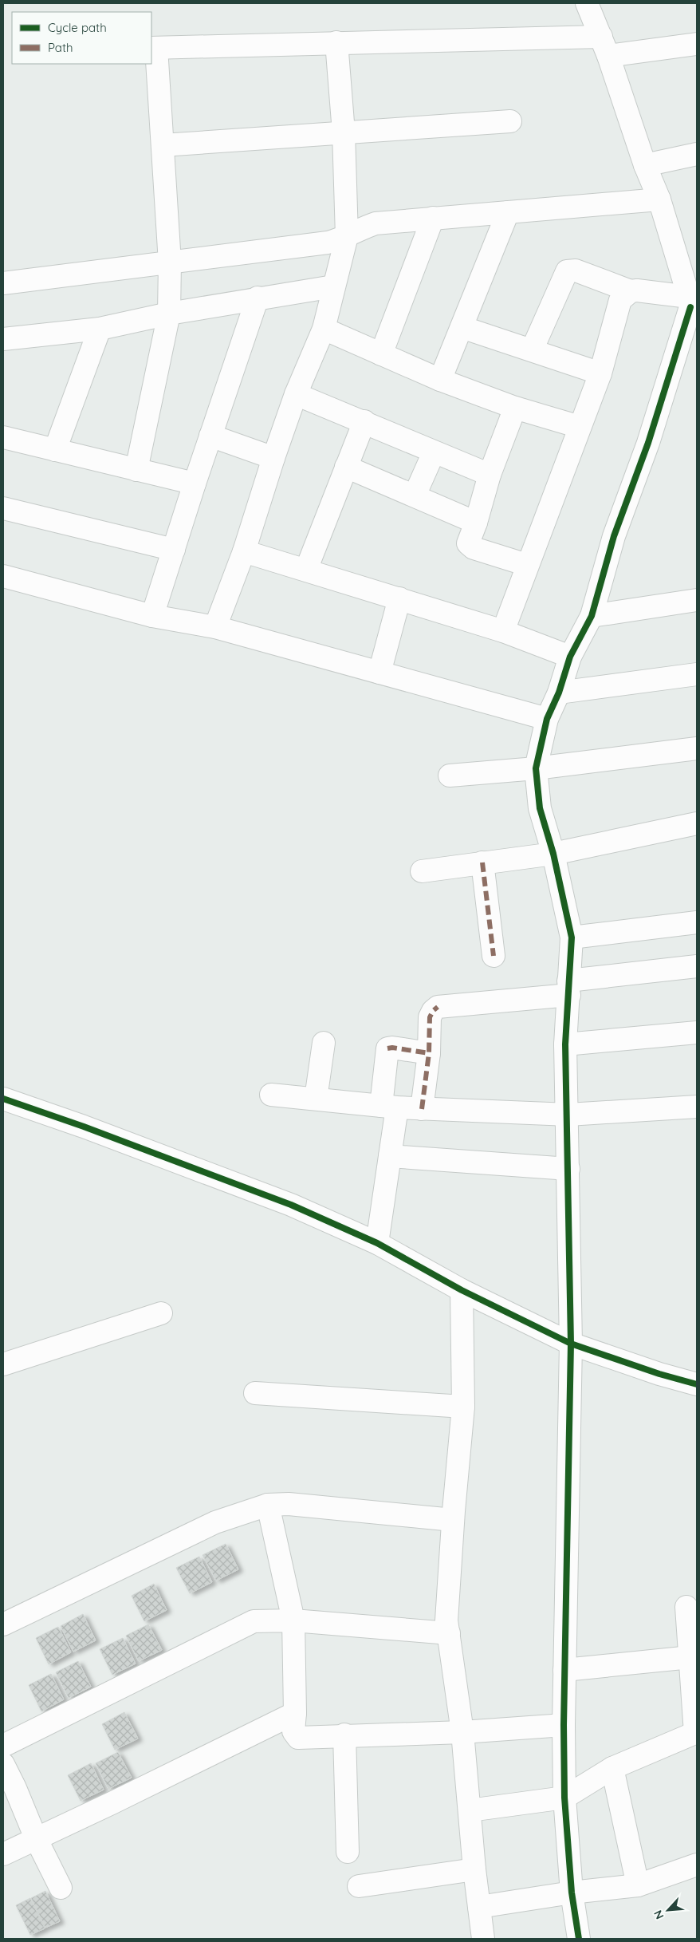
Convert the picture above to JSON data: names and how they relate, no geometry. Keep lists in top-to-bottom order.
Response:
{
  "legend": ["Cycle path", "Path"],
  "north": "bottom left"
}
